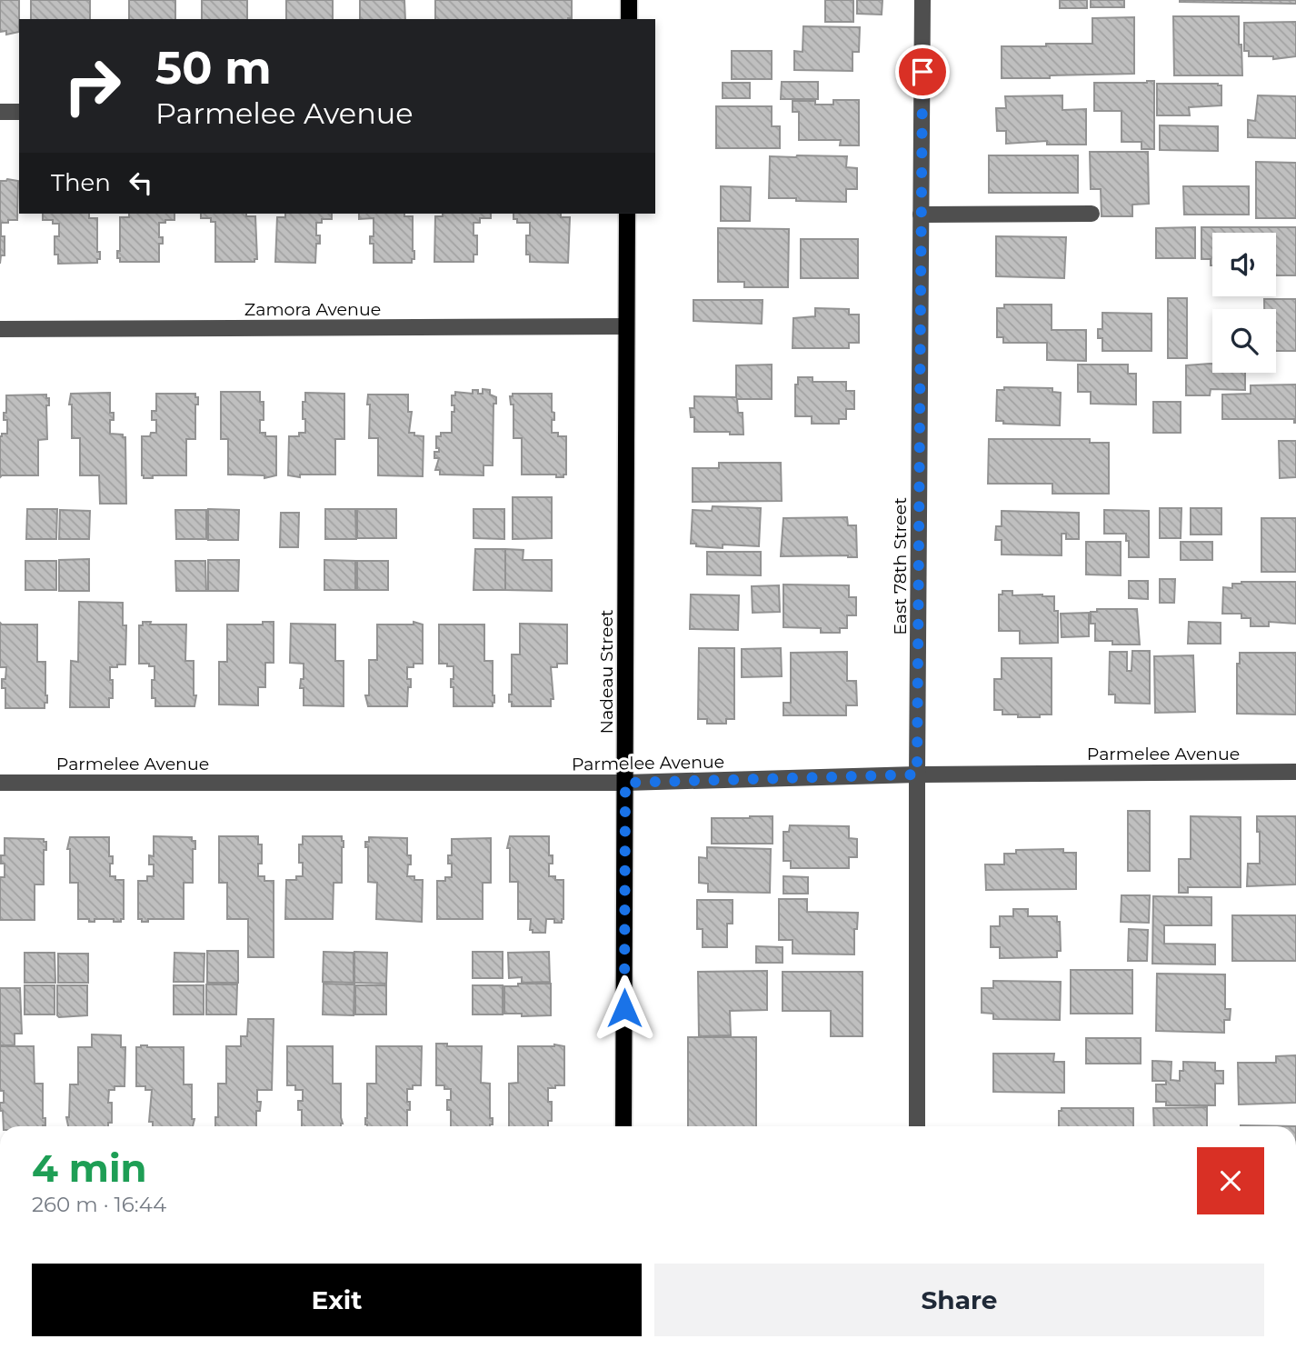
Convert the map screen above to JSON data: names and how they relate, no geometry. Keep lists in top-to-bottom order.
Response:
{
  "streets": {
    "main road": ["Nadeau Street"],
    "street": ["Zamora Avenue", "East 78th Street", "Parmelee Avenue"]
  },
  "crossings": [
    ["Zamora Avenue", "Nadeau Street"],
    ["East 78th Street", "Parmelee Avenue"],
    ["Nadeau Street", "Parmelee Avenue"]
  ],
  "page": {
    "turn": ["50 m", "Parmelee Avenue"],
    "then": "Then",
    "heading": ["4 min", "260 m · 16:44"],
    "buttons": ["Exit", "Share"]
  }
}
